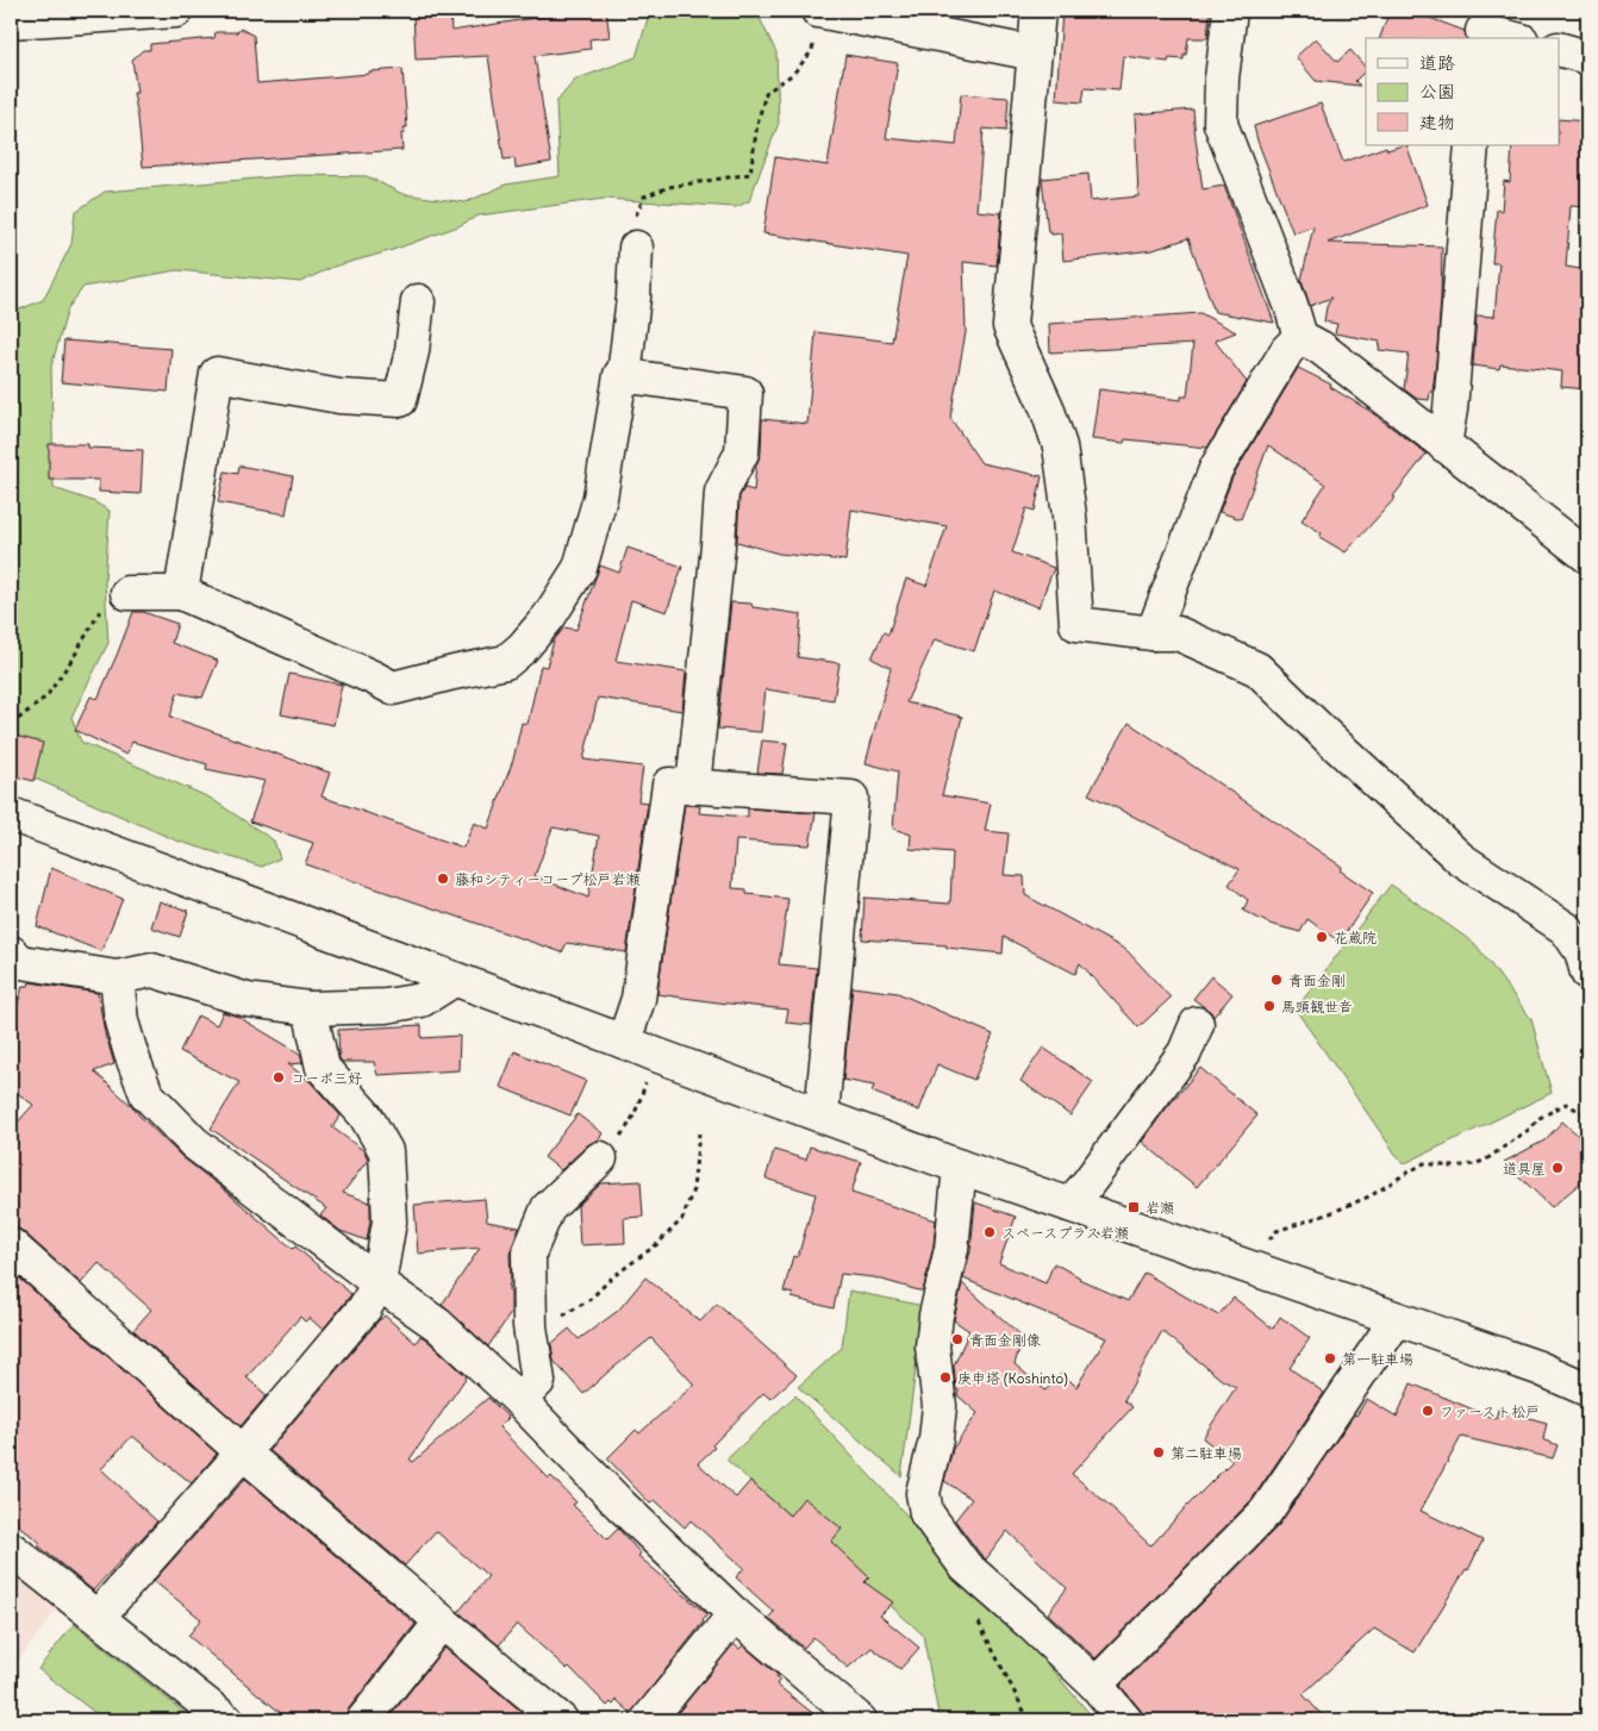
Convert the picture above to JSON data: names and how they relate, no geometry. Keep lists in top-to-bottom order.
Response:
{
  "places": {
    "other": [
      "藤和シティーコープ松戸岩瀬",
      "花蔵院",
      "青面金剛",
      "馬頭観世音",
      "コーポ三好",
      "道具屋",
      "スペースプラス岩瀬",
      "青面金剛像",
      "第一駐車場",
      "庚申塔 (Koshinto)",
      "ファースト松戸",
      "第二駐車場"
    ],
    "transit": ["岩瀬"]
  },
  "legend": ["道路", "公園", "建物"]
}
